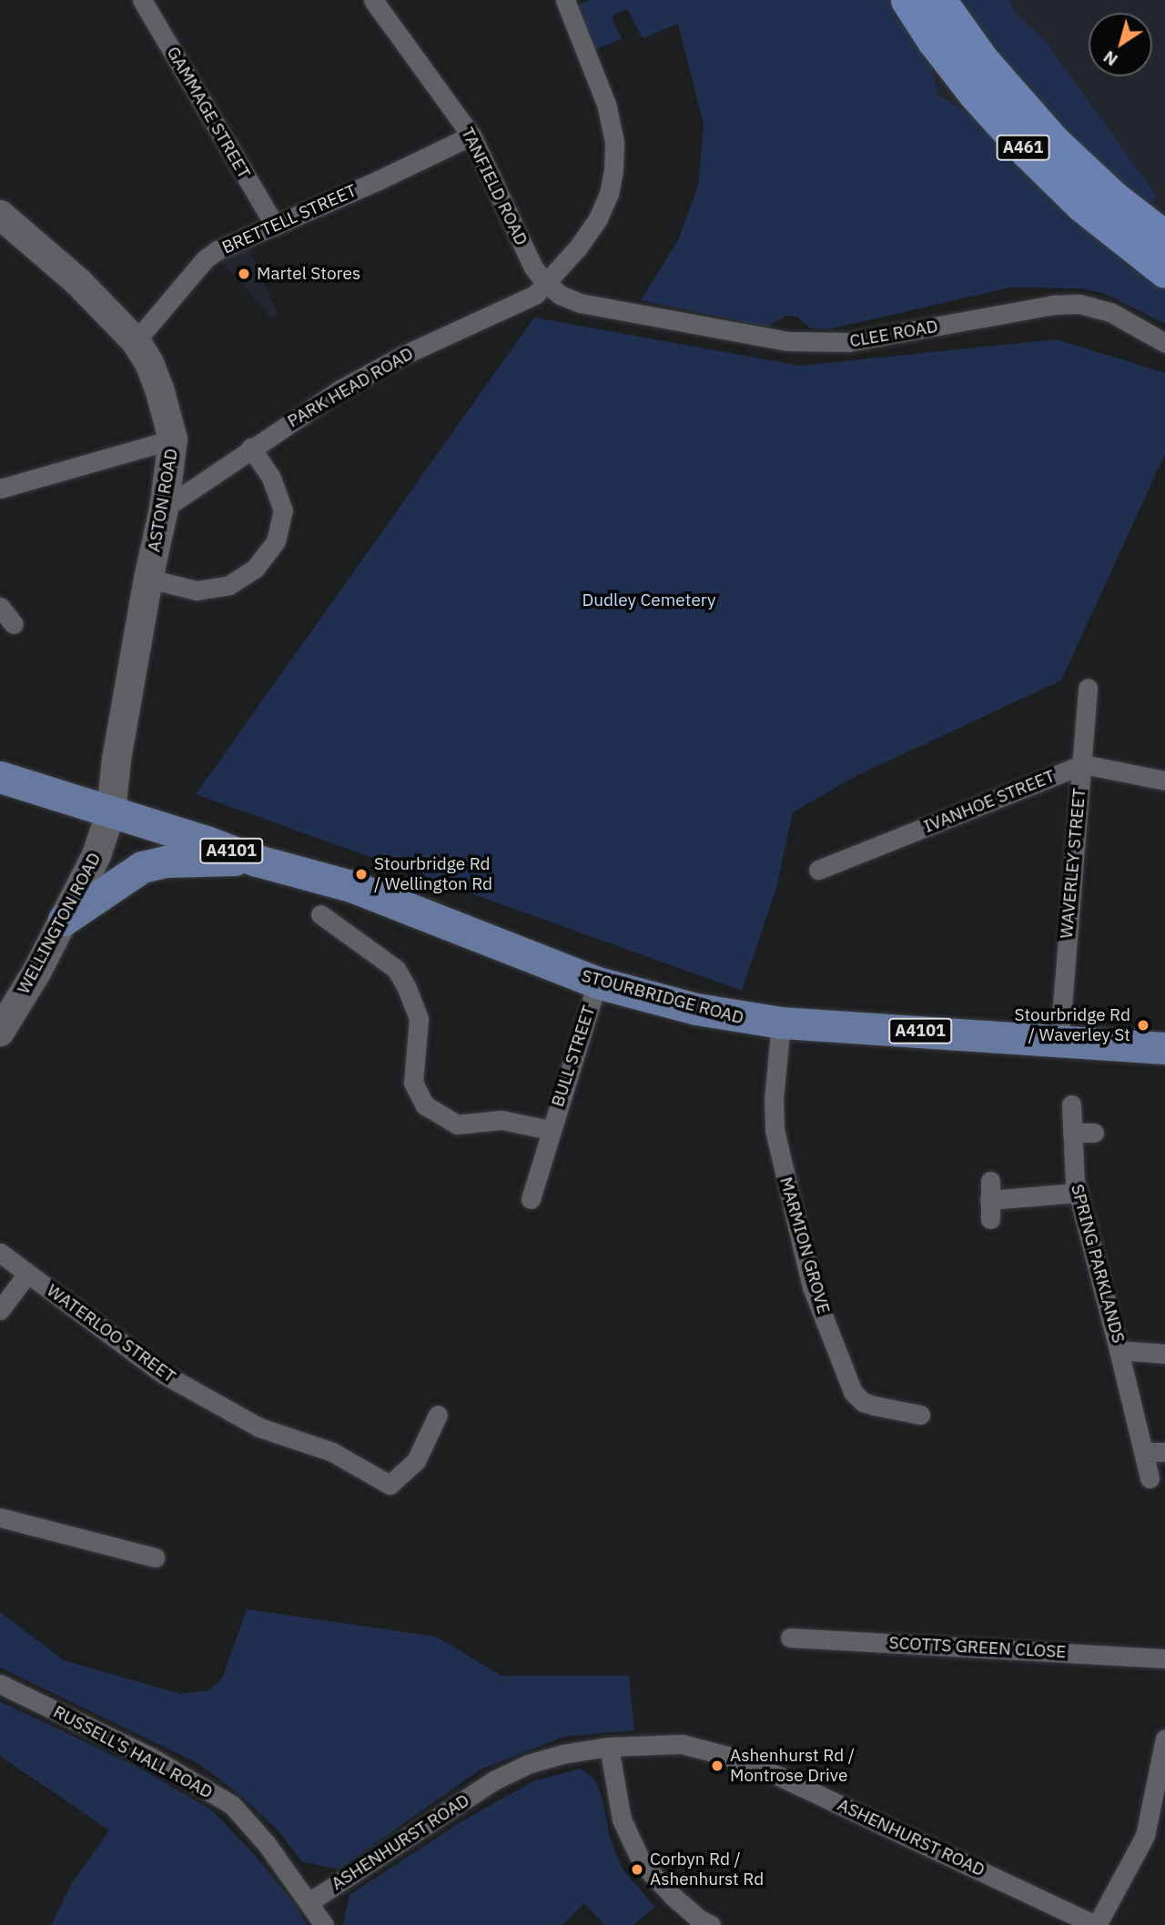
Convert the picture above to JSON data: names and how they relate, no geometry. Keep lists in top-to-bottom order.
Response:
{
  "streets": {
    "highway": ["A461"],
    "main road": [
      "ASTON ROAD",
      "A4101",
      "WELLINGTON ROAD",
      "STOURBRIDGE ROAD"
    ],
    "street": [
      "GAMMAGE STREET",
      "TANFIELD ROAD",
      "BRETTELL STREET",
      "CLEE ROAD",
      "PARK HEAD ROAD",
      "IVANHOE STREET",
      "WAVERLEY STREET",
      "BULL STREET",
      "MARMION GROVE",
      "SPRING PARKLANDS",
      "WATERLOO STREET",
      "SCOTTS GREEN CLOSE",
      "RUSSELL'S HALL ROAD",
      "ASHENHURST ROAD"
    ]
  },
  "crossings": [
    ["GAMMAGE STREET", "BRETTELL STREET"],
    ["TANFIELD ROAD", "BRETTELL STREET"],
    ["TANFIELD ROAD", "CLEE ROAD"],
    ["TANFIELD ROAD", "PARK HEAD ROAD"],
    ["BRETTELL STREET", "ASTON ROAD"],
    ["CLEE ROAD", "PARK HEAD ROAD"],
    ["PARK HEAD ROAD", "ASTON ROAD"],
    ["ASTON ROAD", "A4101"],
    ["ASTON ROAD", "WELLINGTON ROAD"],
    ["ASTON ROAD", "STOURBRIDGE ROAD"],
    ["IVANHOE STREET", "WAVERLEY STREET"],
    ["A4101", "WELLINGTON ROAD"],
    ["A4101", "STOURBRIDGE ROAD"],
    ["WAVERLEY STREET", "STOURBRIDGE ROAD"],
    ["WELLINGTON ROAD", "STOURBRIDGE ROAD"],
    ["STOURBRIDGE ROAD", "BULL STREET"],
    ["STOURBRIDGE ROAD", "MARMION GROVE"],
    ["RUSSELL'S HALL ROAD", "ASHENHURST ROAD"]
  ],
  "parks": ["Dudley Cemetery"],
  "places": [
    "Martel Stores",
    "Stourbridge Rd / Wellington Rd",
    "Stourbridge Rd / Waverley St",
    "Ashenhurst Rd / Montrose Drive",
    "Corbyn Rd / Ashenhurst Rd"
  ],
  "north": "bottom left"
}
